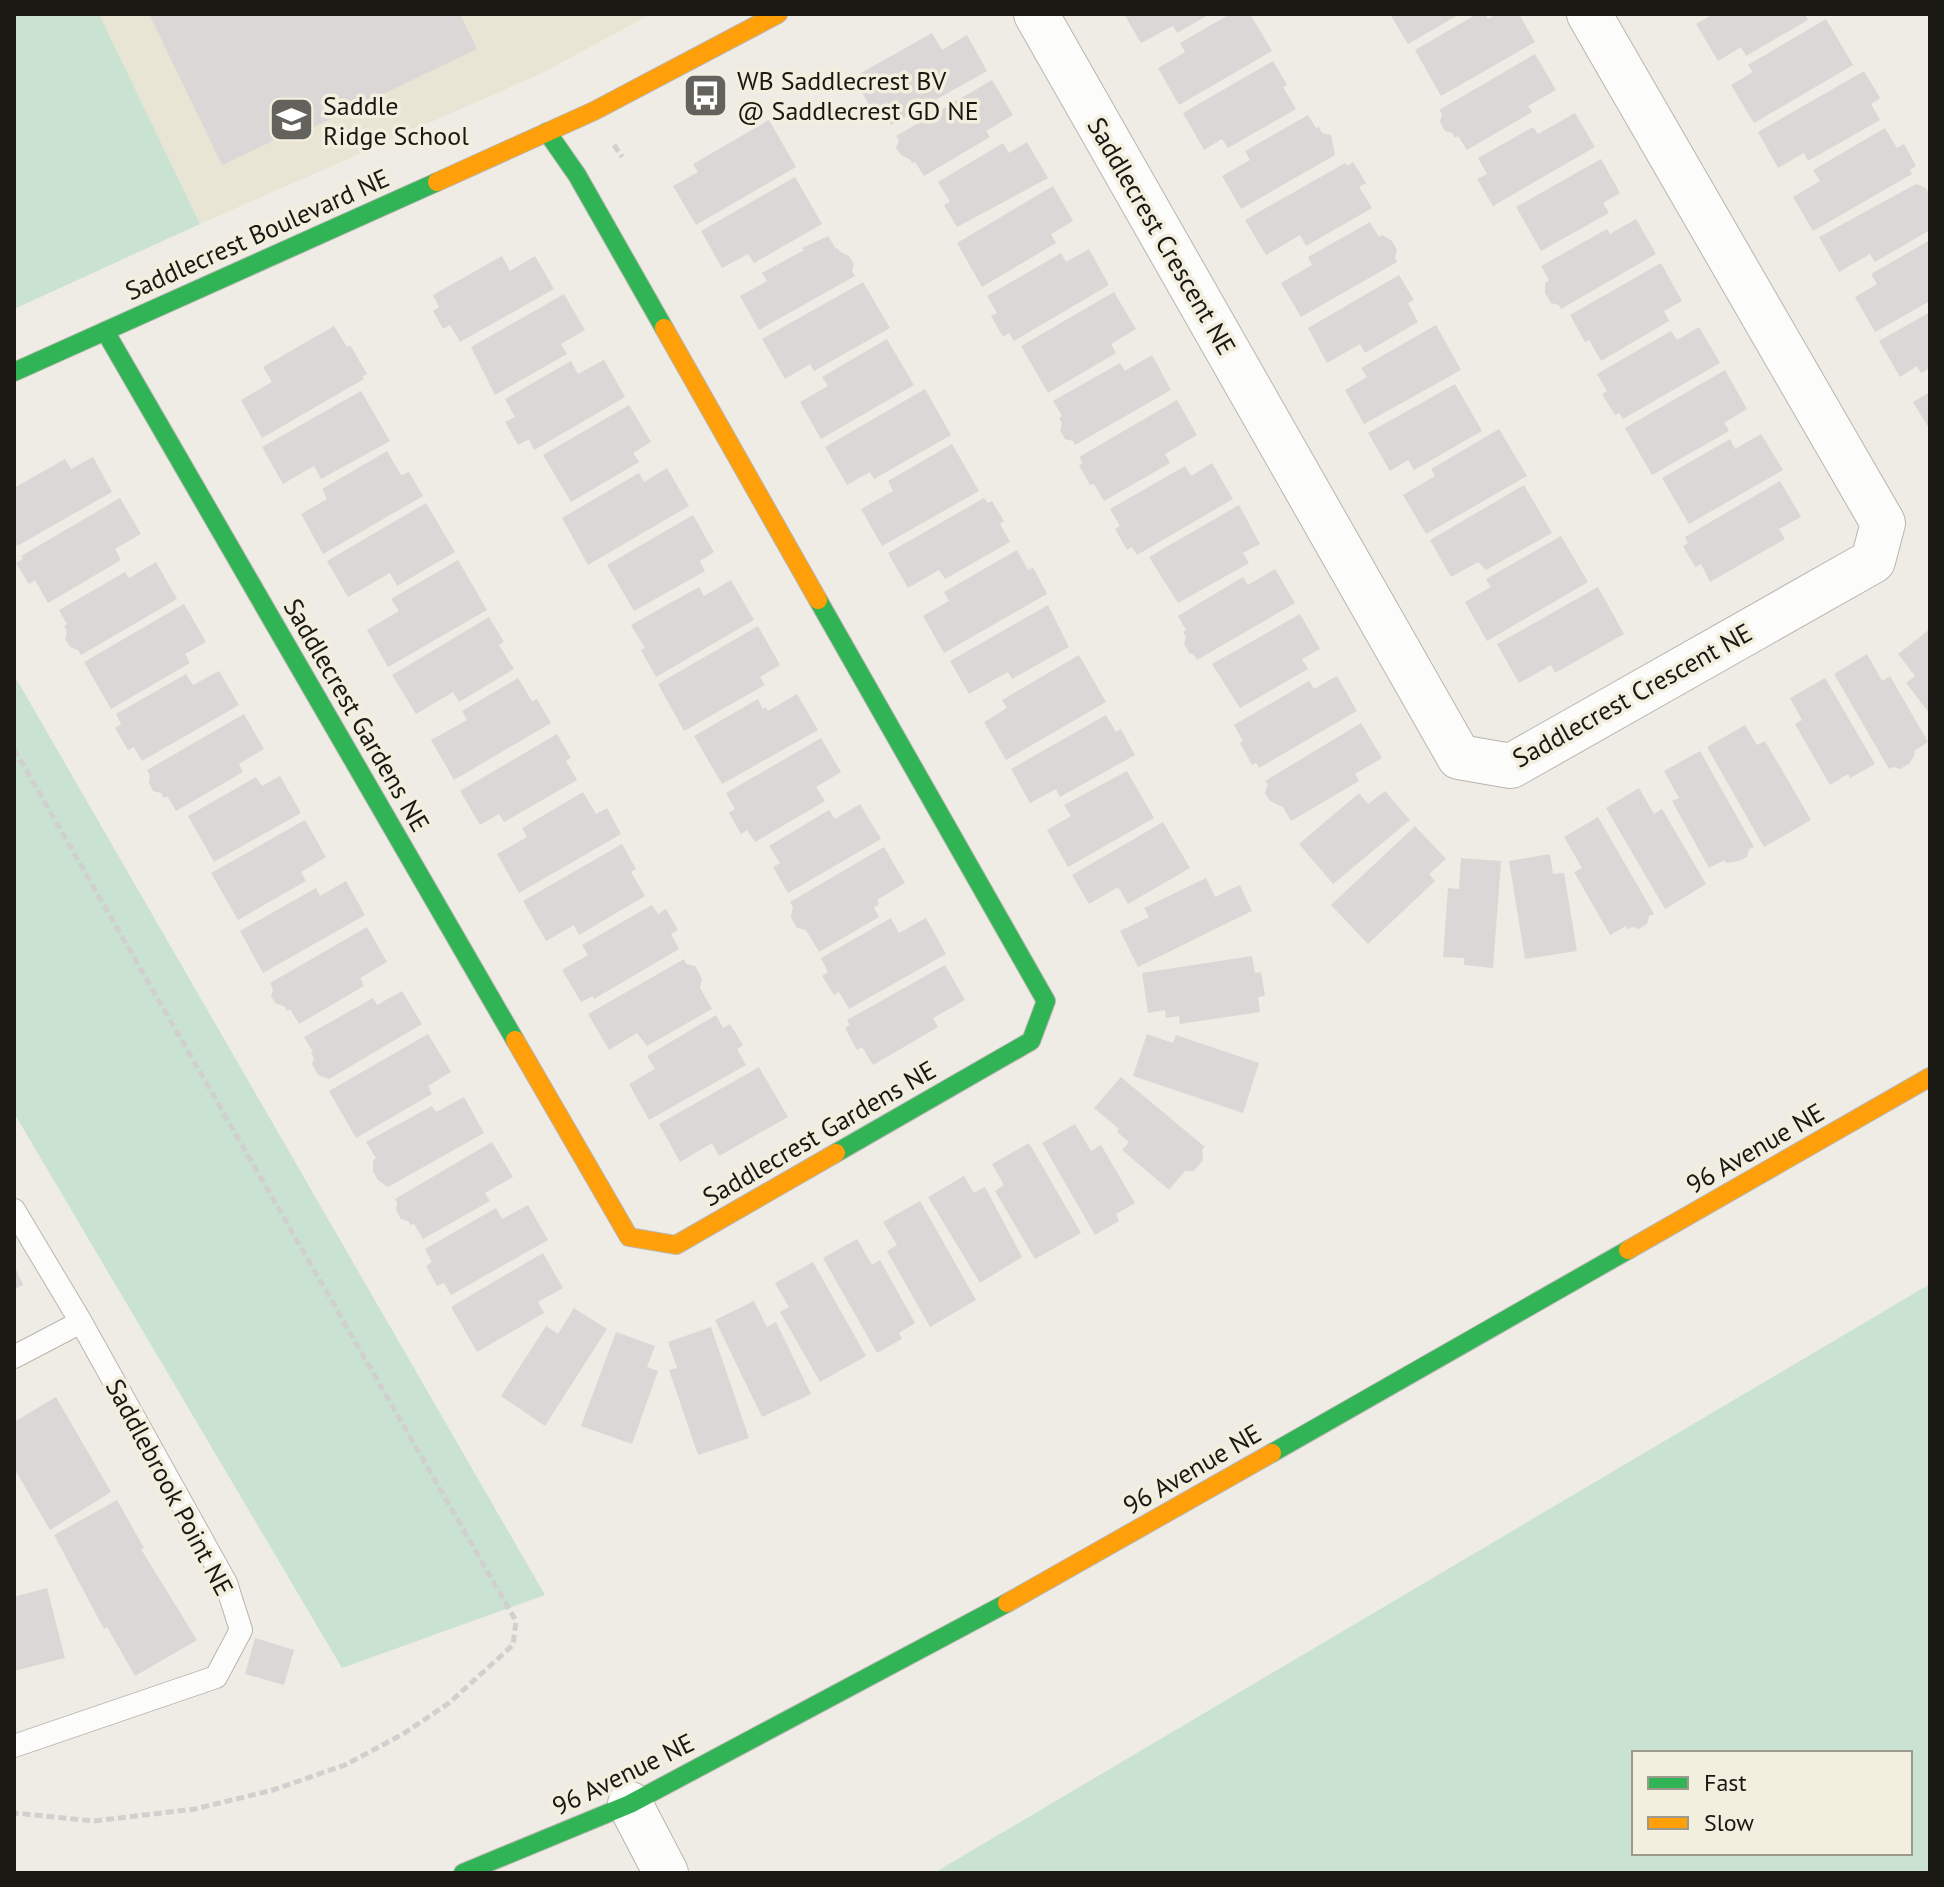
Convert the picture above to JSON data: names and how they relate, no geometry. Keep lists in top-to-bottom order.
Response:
{
  "streets": {
    "street": [
      "Saddlecrest Boulevard NE",
      "Saddlecrest Crescent NE",
      "Saddlecrest Gardens NE",
      "96 Avenue NE"
    ],
    "lane": ["Saddlebrook Point NE"]
  },
  "crossings": [
    ["Saddlecrest Boulevard NE", "Saddlecrest Gardens NE"]
  ],
  "places": {
    "bus stop": ["WB Saddlecrest BV @ Saddlecrest GD NE"],
    "school or university": ["Saddle Ridge School"]
  },
  "legend": ["Fast", "Slow"]
}
